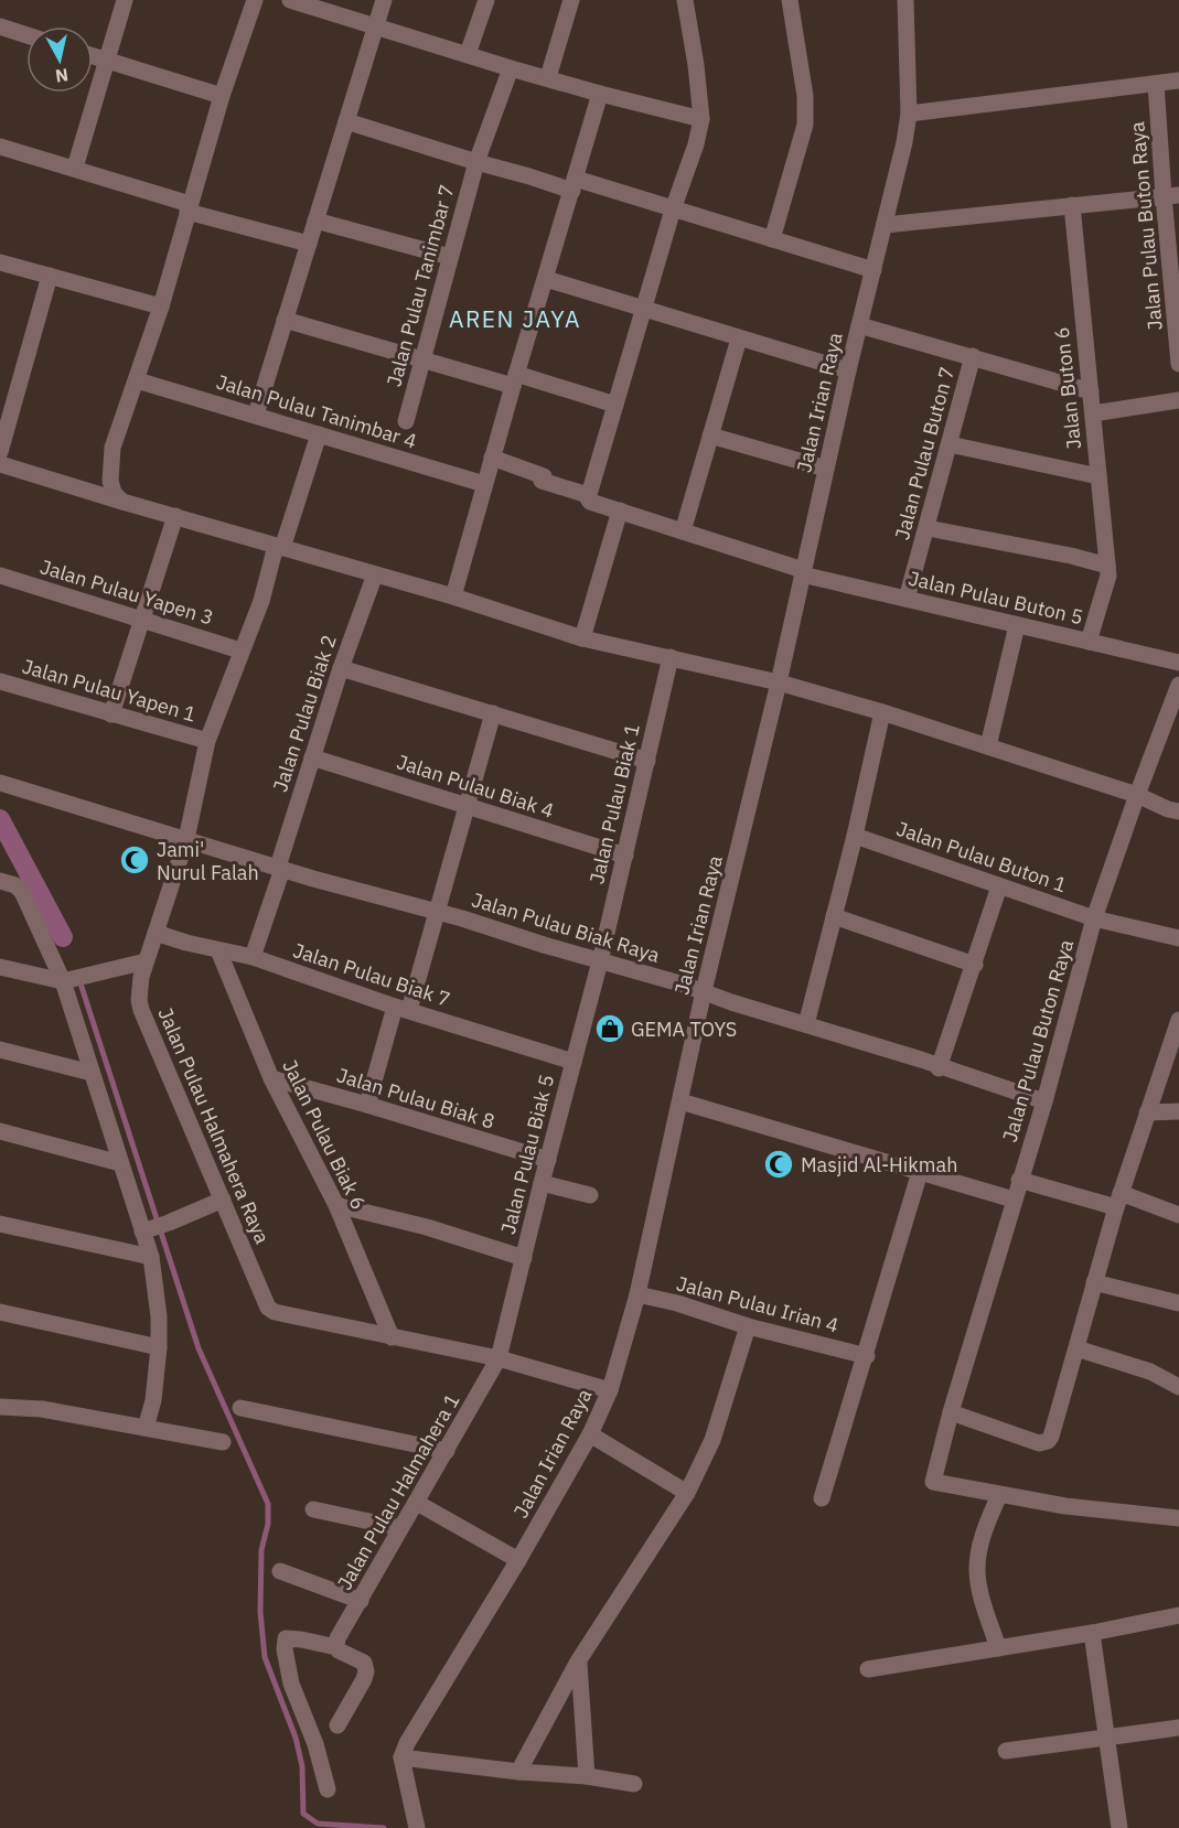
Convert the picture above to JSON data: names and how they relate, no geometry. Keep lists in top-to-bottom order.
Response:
{
  "streets": {
    "street": [
      "Jalan Pulau Buton Raya",
      "Jalan Pulau Tanimbar 7",
      "Jalan Buton 6",
      "Jalan Irian Raya",
      "Jalan Pulau Tanimbar 4",
      "Jalan Pulau Buton 7",
      "Jalan Pulau Yapen 3",
      "Jalan Pulau Buton 5",
      "Jalan Pulau Yapen 1",
      "Jalan Pulau Biak 2",
      "Jalan Pulau Biak 4",
      "Jalan Pulau Biak 1",
      "Jalan Pulau Buton 1",
      "Jalan Pulau Biak Raya",
      "Jalan Pulau Biak 7",
      "Jalan Pulau Biak 8",
      "Jalan Pulau Halmahera Raya",
      "Jalan Pulau Biak 6",
      "Jalan Pulau Biak 5",
      "Jalan Pulau Irian 4",
      "Jalan Pulau Halmahera 1"
    ]
  },
  "crossings": [
    ["Jalan Pulau Buton Raya", "Jalan Pulau Buton 1"],
    ["Jalan Pulau Buton Raya", "Jalan Pulau Biak Raya"],
    ["Jalan Buton 6", "Jalan Pulau Buton 5"],
    ["Jalan Irian Raya", "Jalan Pulau Buton 5"],
    ["Jalan Irian Raya", "Jalan Pulau Biak Raya"],
    ["Jalan Irian Raya", "Jalan Pulau Halmahera Raya"],
    ["Jalan Irian Raya", "Jalan Pulau Irian 4"],
    ["Jalan Pulau Tanimbar 4", "Jalan Pulau Halmahera Raya"],
    ["Jalan Pulau Buton 7", "Jalan Pulau Buton 5"],
    ["Jalan Pulau Yapen 3", "Jalan Pulau Halmahera Raya"],
    ["Jalan Pulau Yapen 1", "Jalan Pulau Halmahera Raya"],
    ["Jalan Pulau Biak 2", "Jalan Pulau Biak 4"],
    ["Jalan Pulau Biak 2", "Jalan Pulau Biak Raya"],
    ["Jalan Pulau Biak 4", "Jalan Pulau Biak 1"],
    ["Jalan Pulau Biak 1", "Jalan Pulau Biak Raya"],
    ["Jalan Pulau Biak 1", "Jalan Pulau Biak 5"],
    ["Jalan Pulau Biak Raya", "Jalan Pulau Halmahera Raya"],
    ["Jalan Pulau Biak Raya", "Jalan Pulau Biak 5"],
    ["Jalan Pulau Biak 7", "Jalan Pulau Halmahera Raya"],
    ["Jalan Pulau Biak 7", "Jalan Pulau Biak 6"],
    ["Jalan Pulau Biak 7", "Jalan Pulau Biak 5"],
    ["Jalan Pulau Biak 8", "Jalan Pulau Biak 6"],
    ["Jalan Pulau Biak 8", "Jalan Pulau Biak 5"],
    ["Jalan Pulau Halmahera Raya", "Jalan Pulau Biak 6"],
    ["Jalan Pulau Halmahera Raya", "Jalan Pulau Biak 5"],
    ["Jalan Pulau Halmahera Raya", "Jalan Pulau Halmahera 1"],
    ["Jalan Pulau Biak 5", "Jalan Pulau Halmahera 1"]
  ],
  "districts": ["AREN JAYA"],
  "places": {
    "mosque": ["Jami' Nurul Falah", "Masjid Al-Hikmah"],
    "shop": ["GEMA TOYS"]
  },
  "north": "bottom"
}
